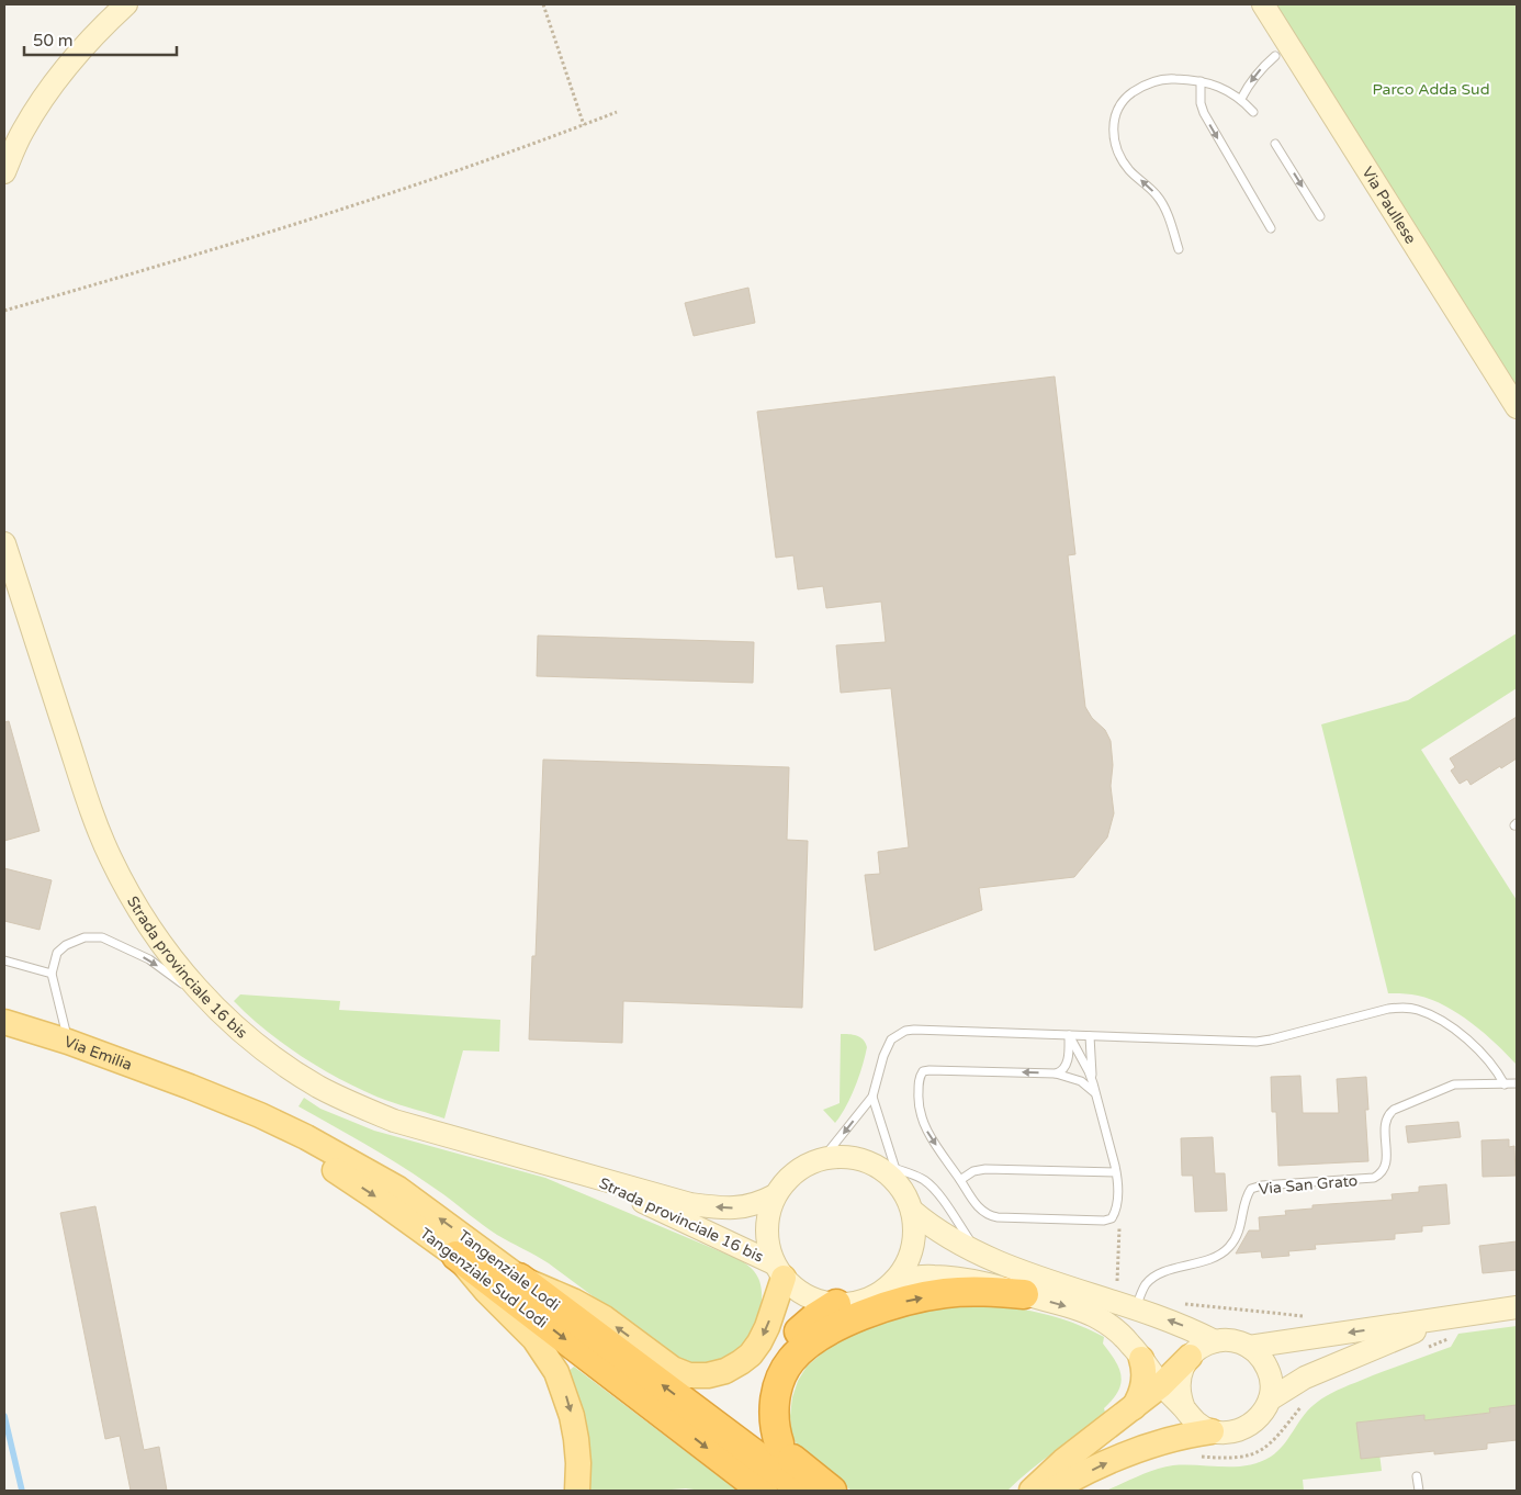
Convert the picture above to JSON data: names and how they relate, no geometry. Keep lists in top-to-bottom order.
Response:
{
  "streets": {
    "highway": ["Tangenziale Lodi", "Tangenziale Sud Lodi"],
    "main road": ["Via Paullese", "Strada provinciale 16 bis", "Via Emilia"],
    "lane": ["Via San Grato"]
  },
  "crossings": [
    ["Via Emilia", "Tangenziale Lodi"],
    ["Via Emilia", "Tangenziale Sud Lodi"],
    ["Tangenziale Lodi", "Tangenziale Sud Lodi"]
  ],
  "one_way": ["Tangenziale Lodi", "Tangenziale Sud Lodi"],
  "parks": ["Parco Adda Sud"],
  "scale_bar": "50 m"
}
